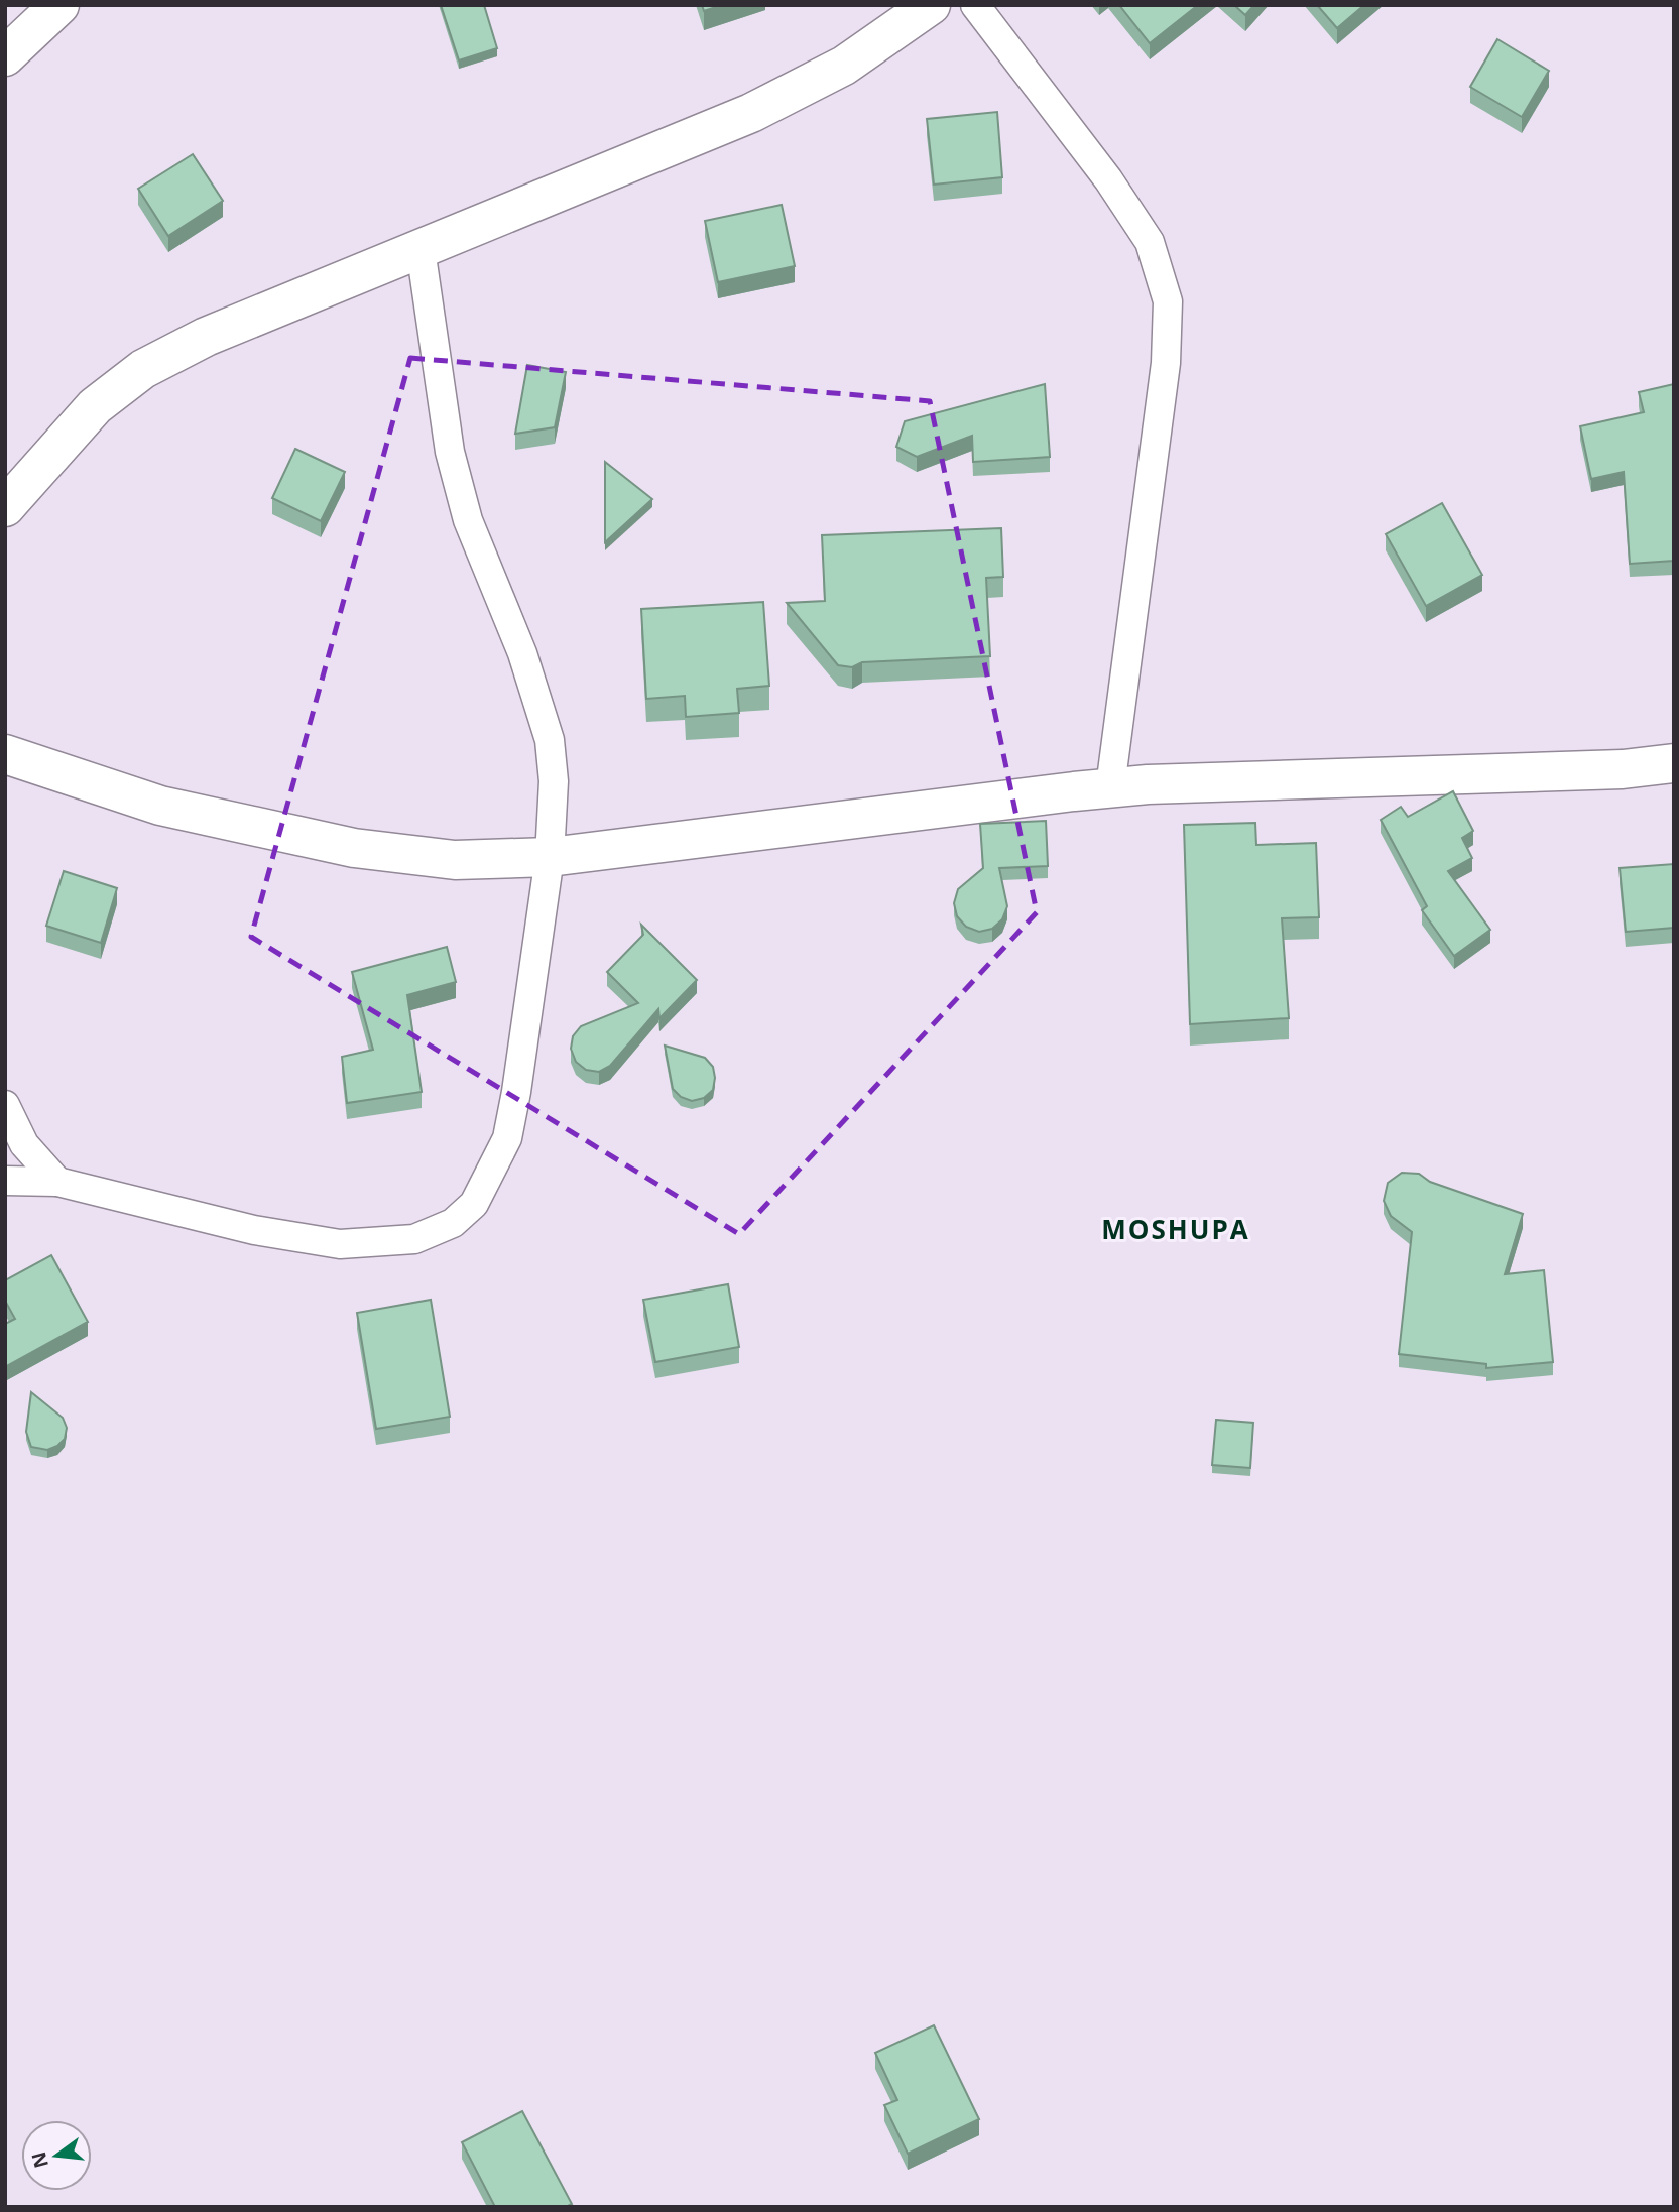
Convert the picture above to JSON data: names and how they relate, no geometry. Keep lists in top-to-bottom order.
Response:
{
  "districts": ["MOSHUPA"],
  "north": "left"
}
